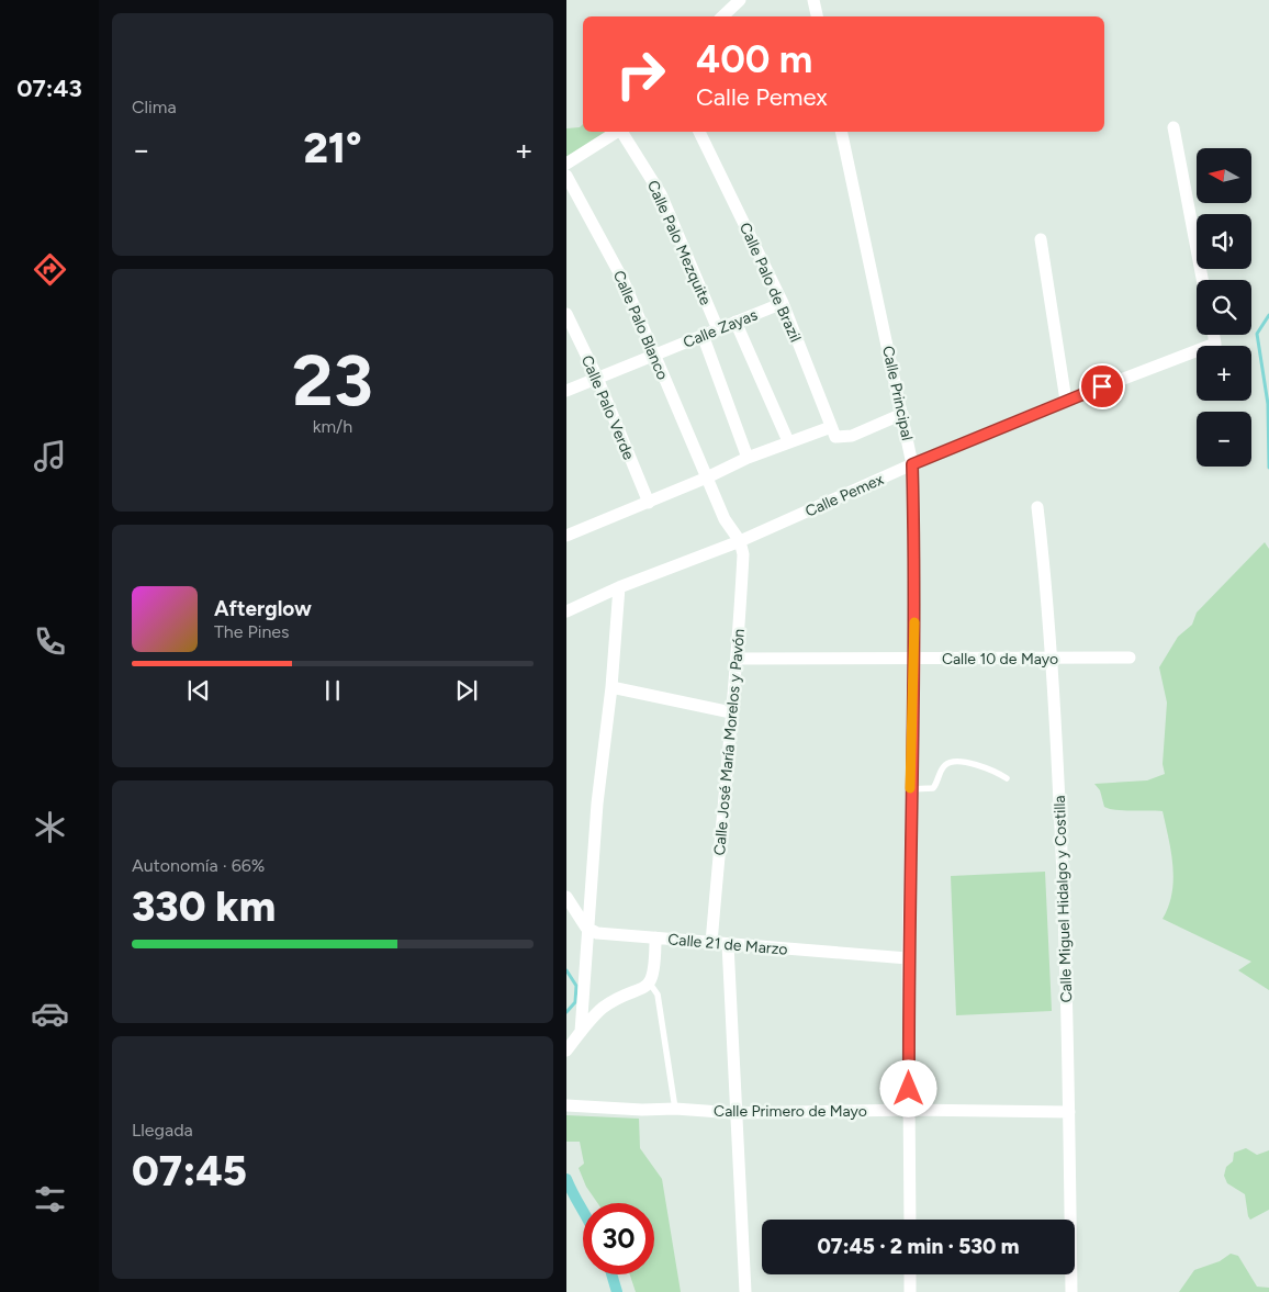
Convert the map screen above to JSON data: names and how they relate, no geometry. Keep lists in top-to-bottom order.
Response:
{
  "streets": {
    "street": [
      "Calle Palo Mezquite",
      "Calle Palo de Brazil",
      "Calle Palo Blanco",
      "Calle Zayas",
      "Calle Principal",
      "Calle Palo Verde",
      "Calle Pemex",
      "Calle 10 de Mayo",
      "Calle José María Morelos y Pavón",
      "Calle Miguel Hidalgo y Costilla",
      "Calle 21 de Marzo",
      "Calle Primero de Mayo"
    ]
  },
  "crossings": [
    ["Calle Palo Mezquite", "Calle Zayas"],
    ["Calle Palo de Brazil", "Calle Zayas"],
    ["Calle Palo Blanco", "Calle Zayas"],
    ["Calle Palo Blanco", "Calle Pemex"],
    ["Calle Palo Blanco", "Calle José María Morelos y Pavón"],
    ["Calle Zayas", "Calle Palo Verde"],
    ["Calle Principal", "Calle Pemex"],
    ["Calle Principal", "Calle 10 de Mayo"],
    ["Calle Principal", "Calle 21 de Marzo"],
    ["Calle Principal", "Calle Primero de Mayo"],
    ["Calle Pemex", "Calle José María Morelos y Pavón"],
    ["Calle 10 de Mayo", "Calle José María Morelos y Pavón"],
    ["Calle 10 de Mayo", "Calle Miguel Hidalgo y Costilla"],
    ["Calle José María Morelos y Pavón", "Calle 21 de Marzo"],
    ["Calle Miguel Hidalgo y Costilla", "Calle Primero de Mayo"]
  ],
  "north": "left",
  "page": {
    "tabs": "07:43",
    "tile": [
      "Clima",
      ["23", "km/h"],
      ["Autonomía · 66%", "330 km"],
      ["Llegada", "07:45"]
    ],
    "turn": ["400 m", "Calle Pemex"],
    "heat": ["−", "21°", "+"],
    "map_buttons": ["+", "−"],
    "song": ["Afterglow", "The Pines"],
    "limit": "30",
    "trip": "07:45 · 2 min · 530 m"
  }
}
